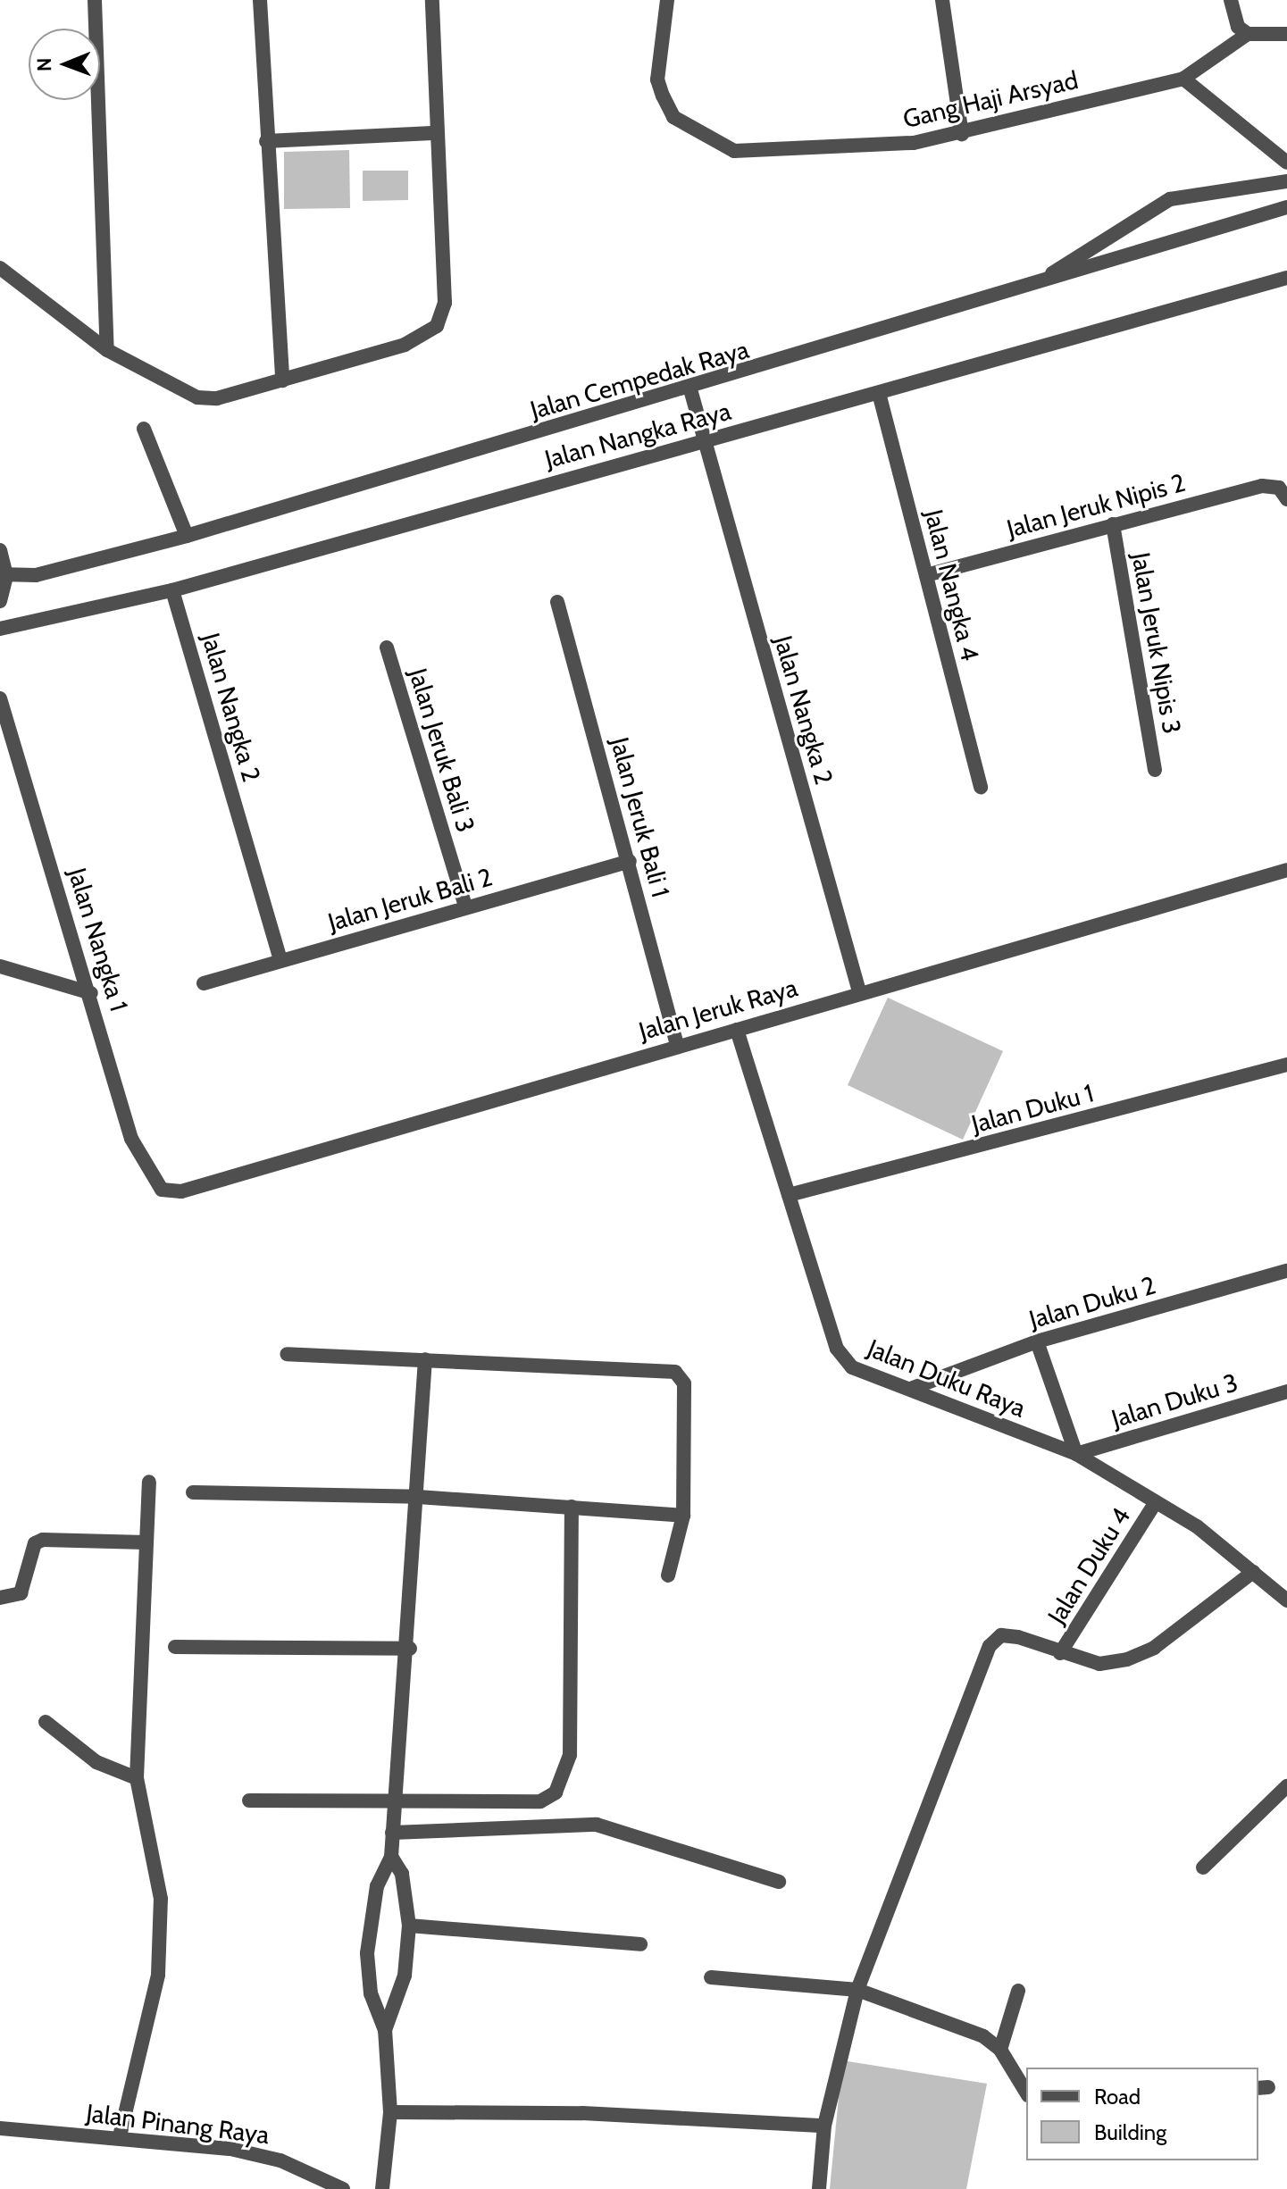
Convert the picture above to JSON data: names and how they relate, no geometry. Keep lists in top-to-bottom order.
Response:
{
  "streets": {
    "street": [
      "Gang Haji Arsyad",
      "Jalan Cempedak Raya",
      "Jalan Nangka Raya",
      "Jalan Jeruk Nipis 2",
      "Jalan Nangka 4",
      "Jalan Jeruk Nipis 3",
      "Jalan Nangka 2",
      "Jalan Jeruk Bali 3",
      "Jalan Jeruk Bali 1",
      "Jalan Jeruk Bali 2",
      "Jalan Nangka 1",
      "Jalan Jeruk Raya",
      "Jalan Duku 1",
      "Jalan Duku 2",
      "Jalan Duku Raya",
      "Jalan Duku 3",
      "Jalan Duku 4",
      "Jalan Pinang Raya"
    ]
  },
  "crossings": [
    ["Jalan Cempedak Raya", "Jalan Nangka 2"],
    ["Jalan Nangka Raya", "Jalan Nangka 4"],
    ["Jalan Nangka Raya", "Jalan Nangka 2"],
    ["Jalan Jeruk Nipis 2", "Jalan Nangka 4"],
    ["Jalan Jeruk Nipis 2", "Jalan Jeruk Nipis 3"],
    ["Jalan Nangka 2", "Jalan Jeruk Bali 2"],
    ["Jalan Nangka 2", "Jalan Jeruk Raya"],
    ["Jalan Jeruk Bali 3", "Jalan Jeruk Bali 2"],
    ["Jalan Jeruk Bali 1", "Jalan Jeruk Bali 2"],
    ["Jalan Jeruk Bali 1", "Jalan Jeruk Raya"],
    ["Jalan Nangka 1", "Jalan Jeruk Raya"],
    ["Jalan Jeruk Raya", "Jalan Duku Raya"],
    ["Jalan Duku 1", "Jalan Duku Raya"],
    ["Jalan Duku 2", "Jalan Duku Raya"],
    ["Jalan Duku Raya", "Jalan Duku 3"],
    ["Jalan Duku Raya", "Jalan Duku 4"]
  ],
  "legend": ["Road", "Building"],
  "north": "left"
}
